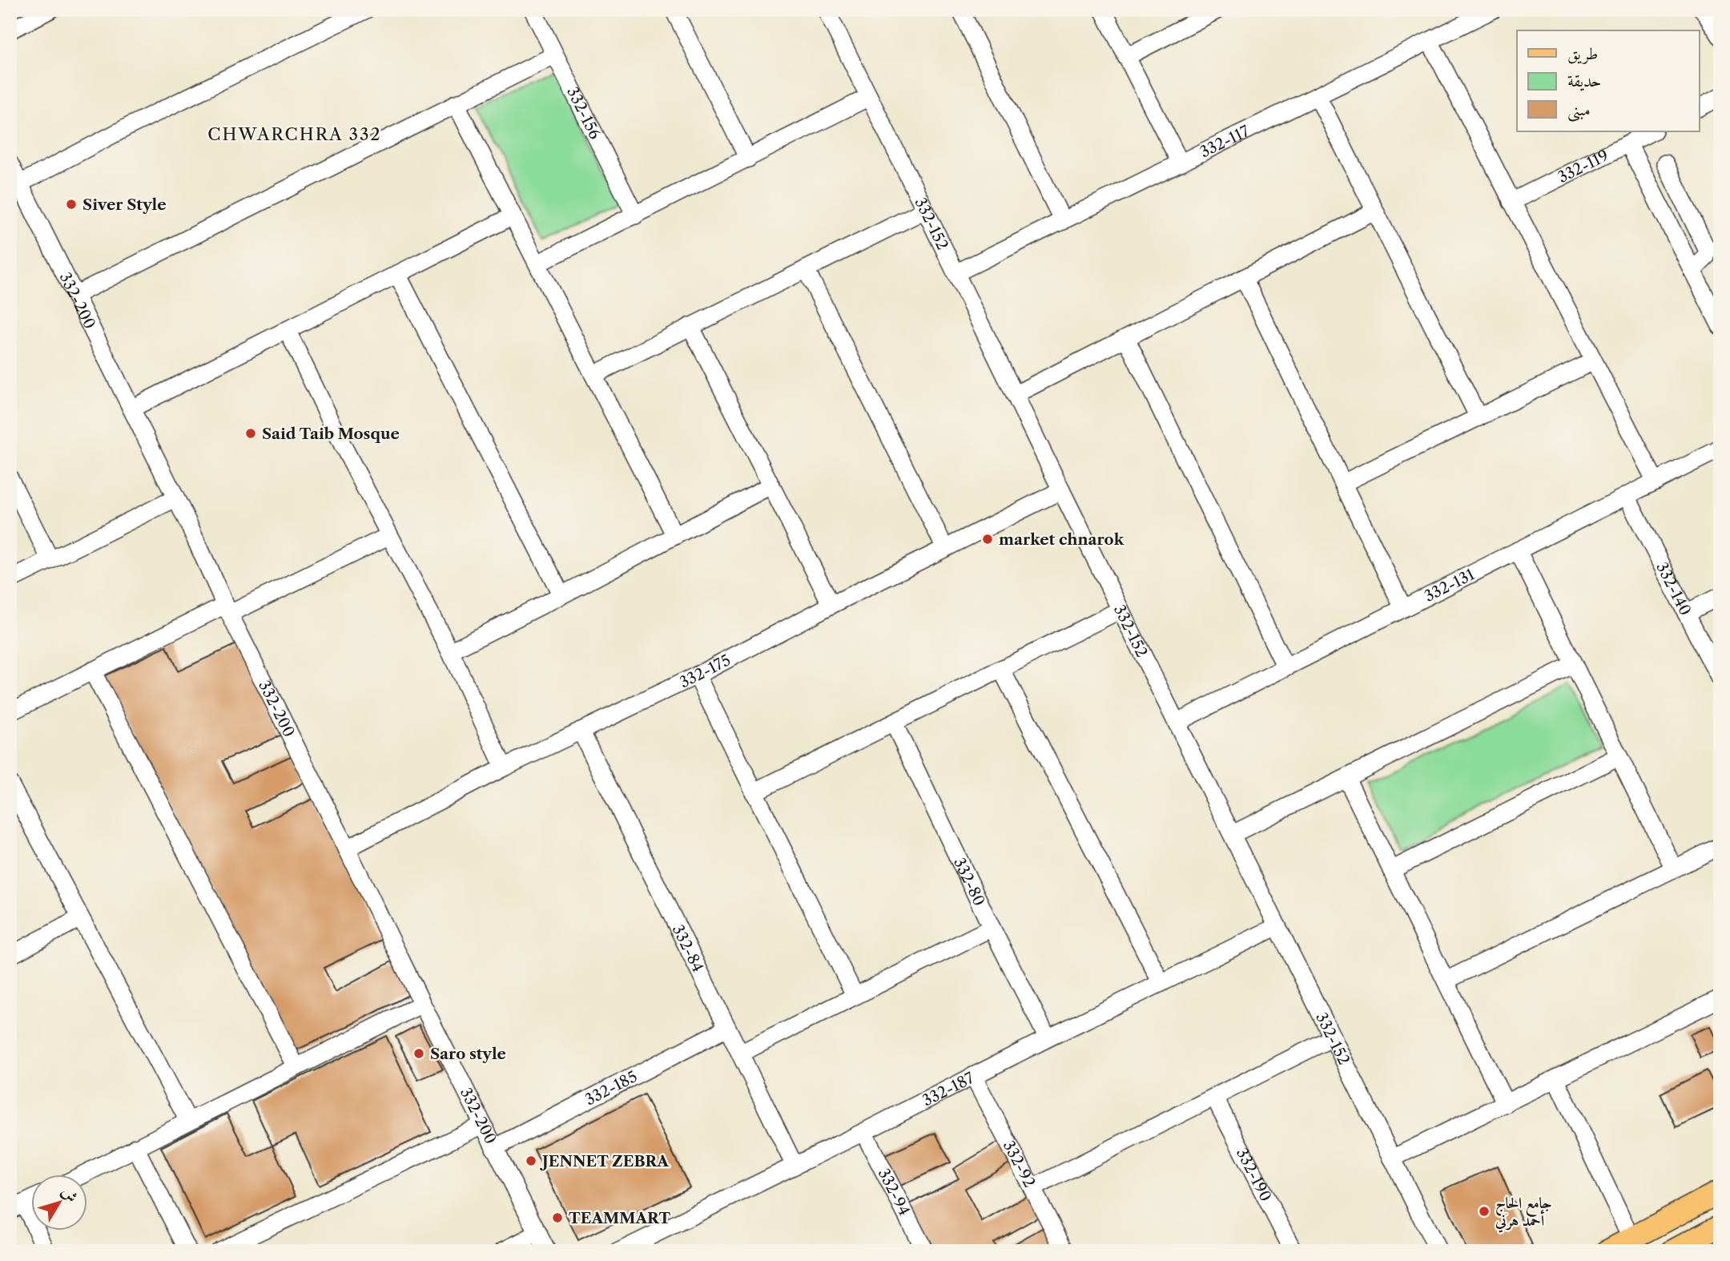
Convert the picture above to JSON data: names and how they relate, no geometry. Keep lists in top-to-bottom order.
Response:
{
  "streets": {
    "street": [
      "332-156",
      "332-117",
      "332-119",
      "332-152",
      "332-200",
      "332-131",
      "332-140",
      "332-175",
      "332-80",
      "332-84",
      "332-185",
      "332-187",
      "332-92",
      "332-190",
      "332-94"
    ]
  },
  "crossings": [
    ["332-117", "332-152"],
    ["332-152", "332-131"],
    ["332-152", "332-175"],
    ["332-152", "332-187"],
    ["332-200", "332-175"],
    ["332-200", "332-185"],
    ["332-131", "332-140"],
    ["332-175", "332-84"],
    ["332-80", "332-187"],
    ["332-84", "332-185"],
    ["332-84", "332-187"],
    ["332-187", "332-92"],
    ["332-187", "332-94"]
  ],
  "districts": ["CHWARCHRA 332"],
  "places": [
    "Siver Style",
    "Said Taib Mosque",
    "market chnarok",
    "Saro style",
    "JENNET ZEBRA",
    "جامع الحاج أحمد هرني",
    "TEAMMART"
  ],
  "legend": ["طريق", "حديقة", "مبنى"],
  "north": "top right"
}
